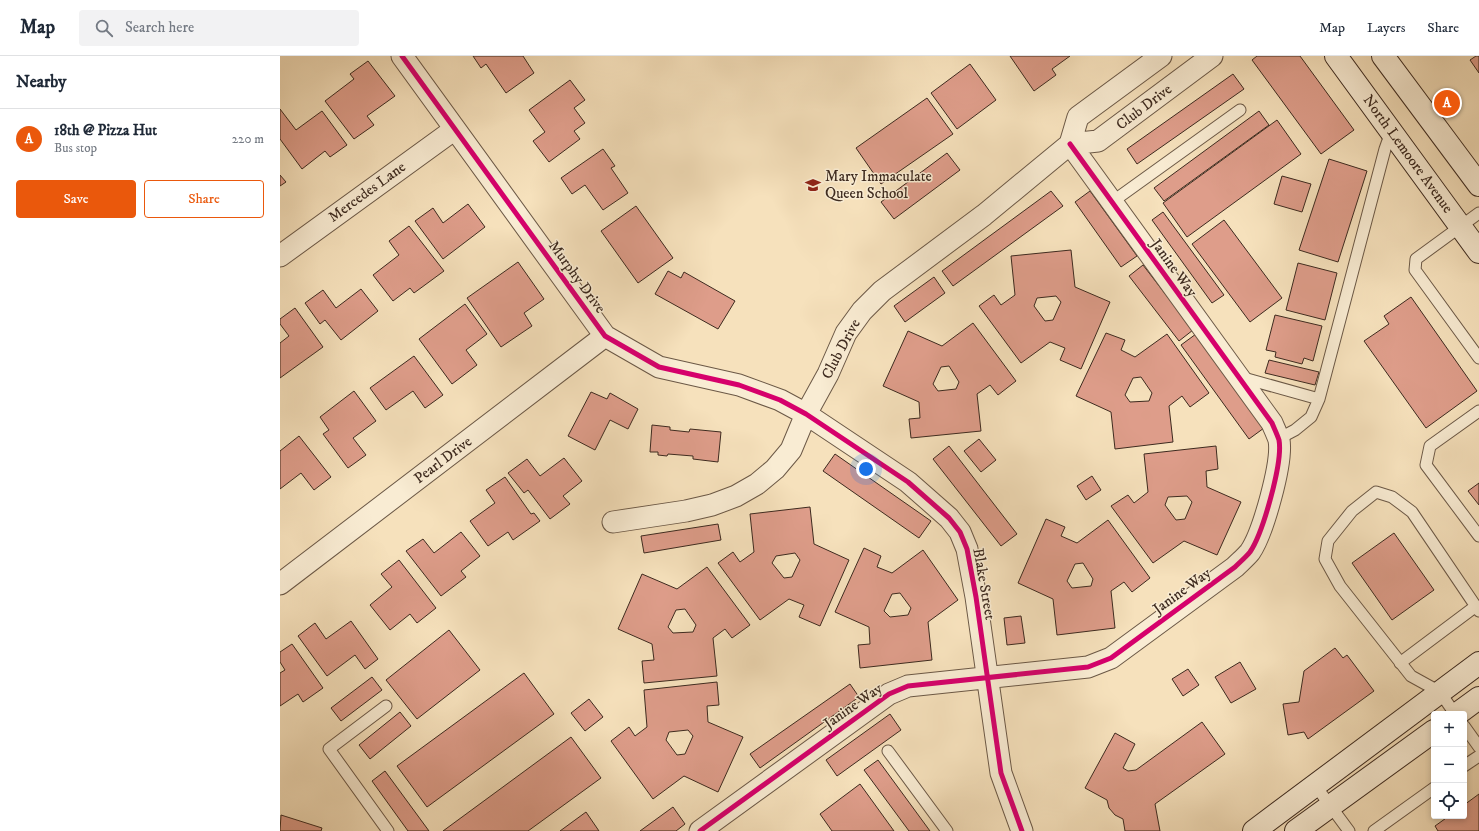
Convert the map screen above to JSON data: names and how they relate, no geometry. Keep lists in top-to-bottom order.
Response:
{
  "streets": {
    "main road": ["North Lemoore Avenue"],
    "street": [
      "Club Drive",
      "Mercedes Lane",
      "Janine Way",
      "Murphy Drive",
      "Pearl Drive",
      "Blake Street"
    ]
  },
  "crossings": [
    ["Club Drive", "Janine Way"],
    ["Club Drive", "Murphy Drive"],
    ["Club Drive", "Blake Street"],
    ["Mercedes Lane", "Murphy Drive"],
    ["Janine Way", "Blake Street"],
    ["Murphy Drive", "Pearl Drive"],
    ["Murphy Drive", "Blake Street"]
  ],
  "places": {
    "school or university": ["Mary Immaculate Queen School"]
  },
  "page": {
    "header": "Map",
    "search": "Search here",
    "nav": ["Map", "Layers", "Share"],
    "heading": "Nearby",
    "pins": "A",
    "list": [
      {
        "mark": "A",
        "name": "18th @ Pizza Hut",
        "note": "Bus stop",
        "value": "220 m"
      }
    ],
    "buttons": ["Save", "Share"],
    "map_buttons": ["+", "−"]
  }
}
